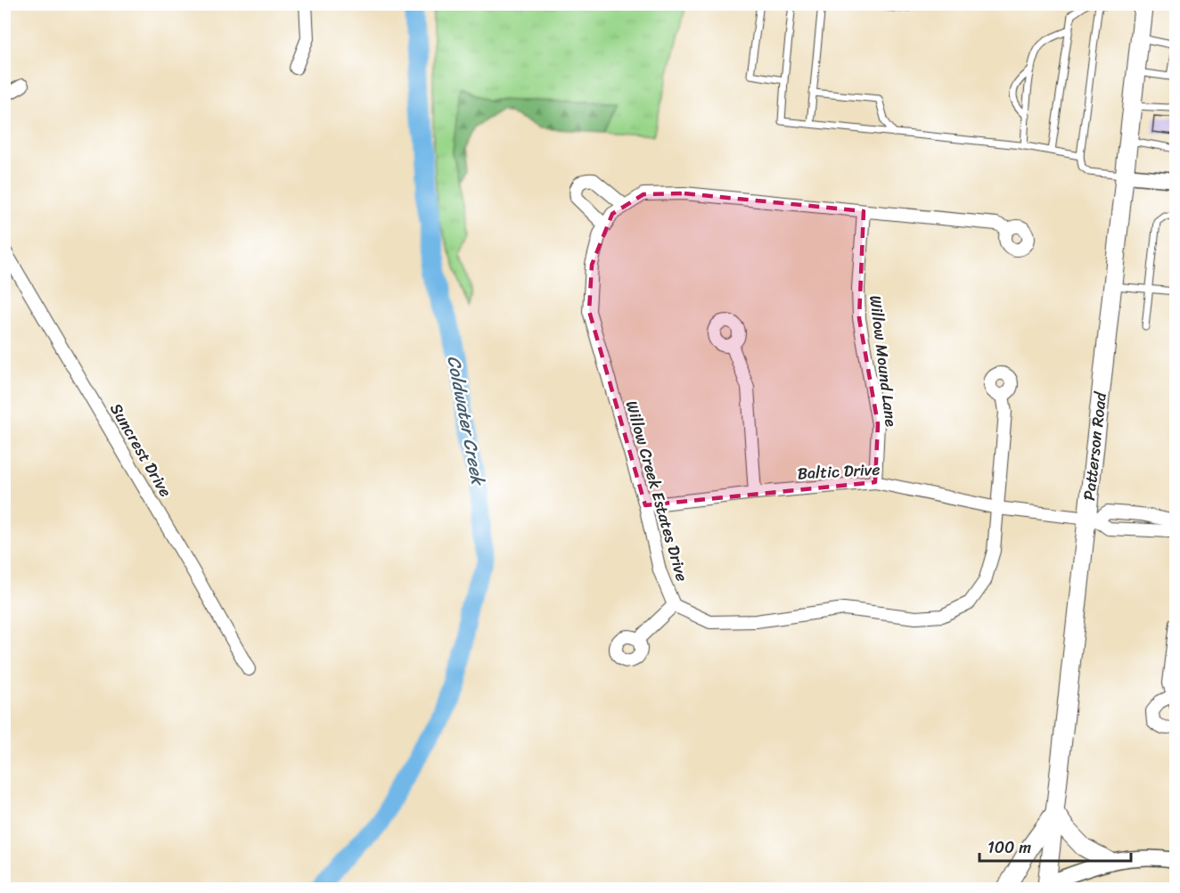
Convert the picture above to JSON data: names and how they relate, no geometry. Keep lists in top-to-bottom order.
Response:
{
  "streets": {
    "main road": ["Patterson Road"],
    "street": [
      "Willow Mound Lane",
      "Suncrest Drive",
      "Baltic Drive",
      "Willow Creek Estates Drive"
    ]
  },
  "crossings": [
    ["Willow Mound Lane", "Baltic Drive"],
    ["Willow Mound Lane", "Willow Creek Estates Drive"],
    ["Patterson Road", "Baltic Drive"],
    ["Baltic Drive", "Willow Creek Estates Drive"]
  ],
  "water": ["Coldwater Creek"],
  "scale_bar": "100 m"
}
